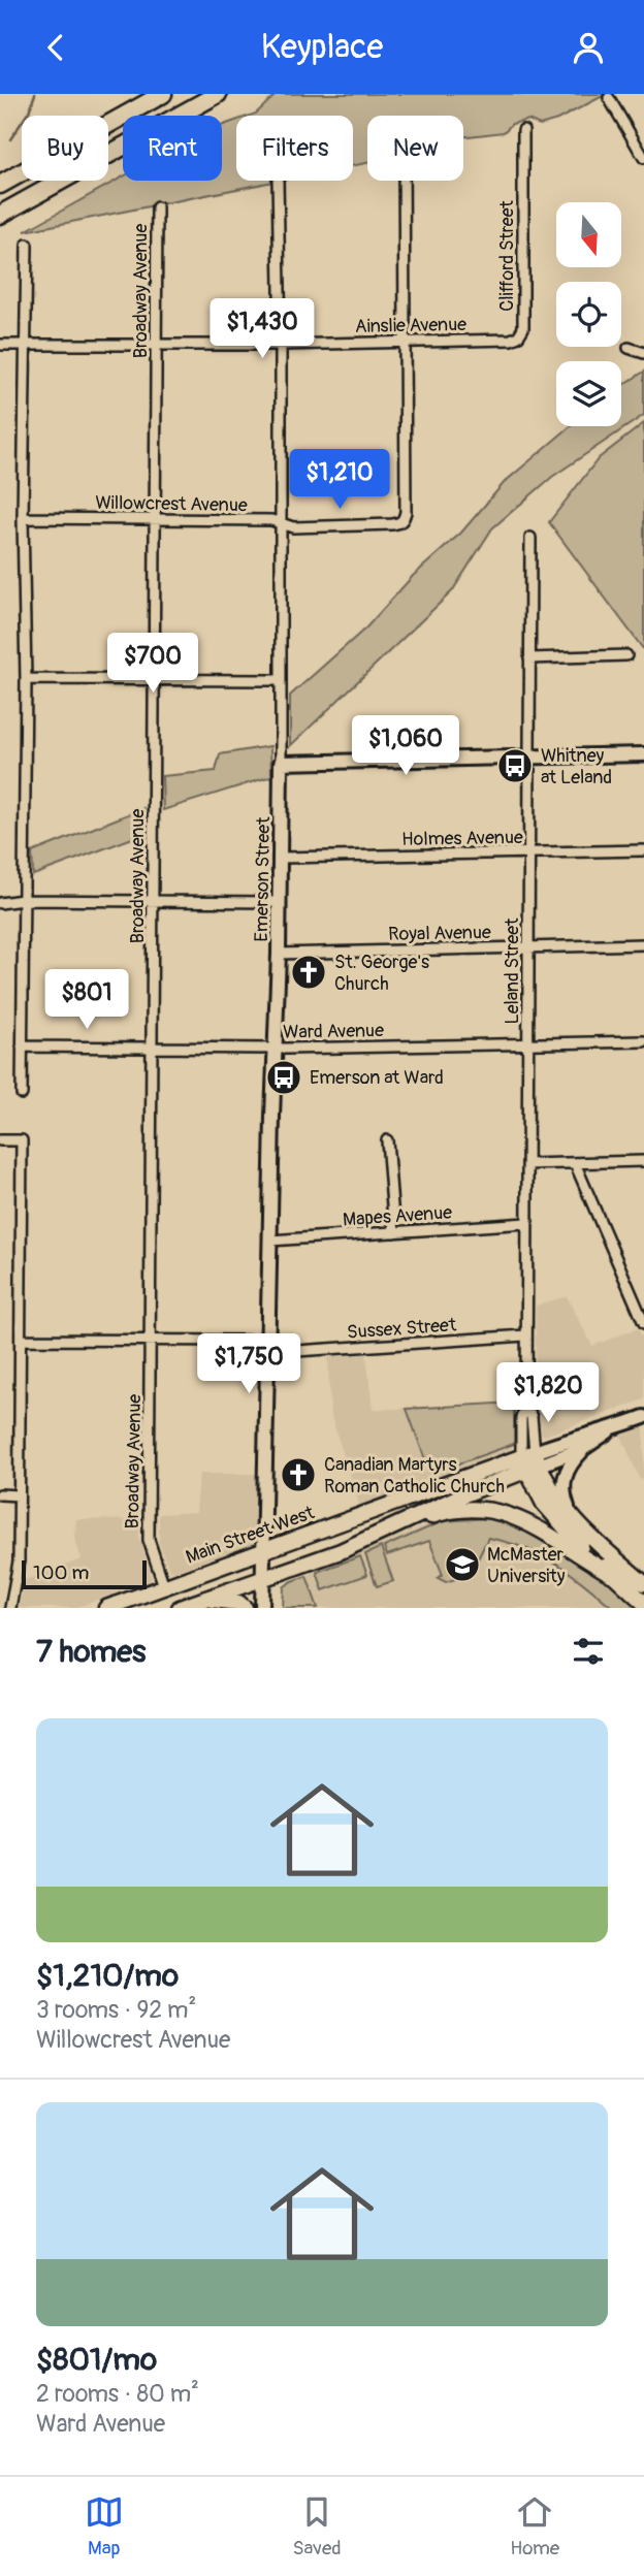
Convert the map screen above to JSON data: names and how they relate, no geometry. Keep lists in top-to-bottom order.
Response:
{
  "streets": {
    "main road": ["Main Street West"],
    "street": [
      "Clifford Street",
      "Broadway Avenue",
      "Ainslie Avenue",
      "Willowcrest Avenue",
      "Holmes Avenue",
      "Emerson Street",
      "Royal Avenue",
      "Leland Street",
      "Ward Avenue",
      "Mapes Avenue",
      "Sussex Street"
    ]
  },
  "crossings": [
    ["Clifford Street", "Ainslie Avenue"],
    ["Broadway Avenue", "Ainslie Avenue"],
    ["Broadway Avenue", "Willowcrest Avenue"],
    ["Broadway Avenue", "Ward Avenue"],
    ["Broadway Avenue", "Sussex Street"],
    ["Broadway Avenue", "Main Street West"],
    ["Ainslie Avenue", "Willowcrest Avenue"],
    ["Ainslie Avenue", "Emerson Street"],
    ["Willowcrest Avenue", "Emerson Street"],
    ["Holmes Avenue", "Emerson Street"],
    ["Holmes Avenue", "Leland Street"],
    ["Emerson Street", "Royal Avenue"],
    ["Emerson Street", "Ward Avenue"],
    ["Emerson Street", "Mapes Avenue"],
    ["Emerson Street", "Sussex Street"],
    ["Emerson Street", "Main Street West"],
    ["Royal Avenue", "Leland Street"],
    ["Leland Street", "Ward Avenue"],
    ["Leland Street", "Mapes Avenue"],
    ["Leland Street", "Sussex Street"],
    ["Leland Street", "Main Street West"]
  ],
  "places": {
    "bus stop": ["Whitney at Leland", "Emerson at Ward"],
    "church": ["St. George's Church", "Canadian Martyrs Roman Catholic Church"],
    "school or university": ["McMaster University"]
  },
  "scale_bar": "100 m",
  "north": "bottom",
  "page": {
    "header": "Keyplace",
    "chip": [
      "Buy",
      "Rent",
      "Filters",
      "New"
    ],
    "price": [
      "$1,430",
      "$1,210",
      "$700",
      "$1,060",
      "$801",
      "$1,750",
      "$1,820"
    ],
    "scale": "100 m",
    "heading": "7 homes",
    "list": [
      {
        "name": "$1,210/mo",
        "note": "3 rooms · 92 m² · Willowcrest Avenue"
      },
      {
        "name": "$801/mo",
        "note": "2 rooms · 80 m² · Ward Avenue"
      }
    ],
    "tabs": ["Map", "Saved", "Home"]
  }
}
